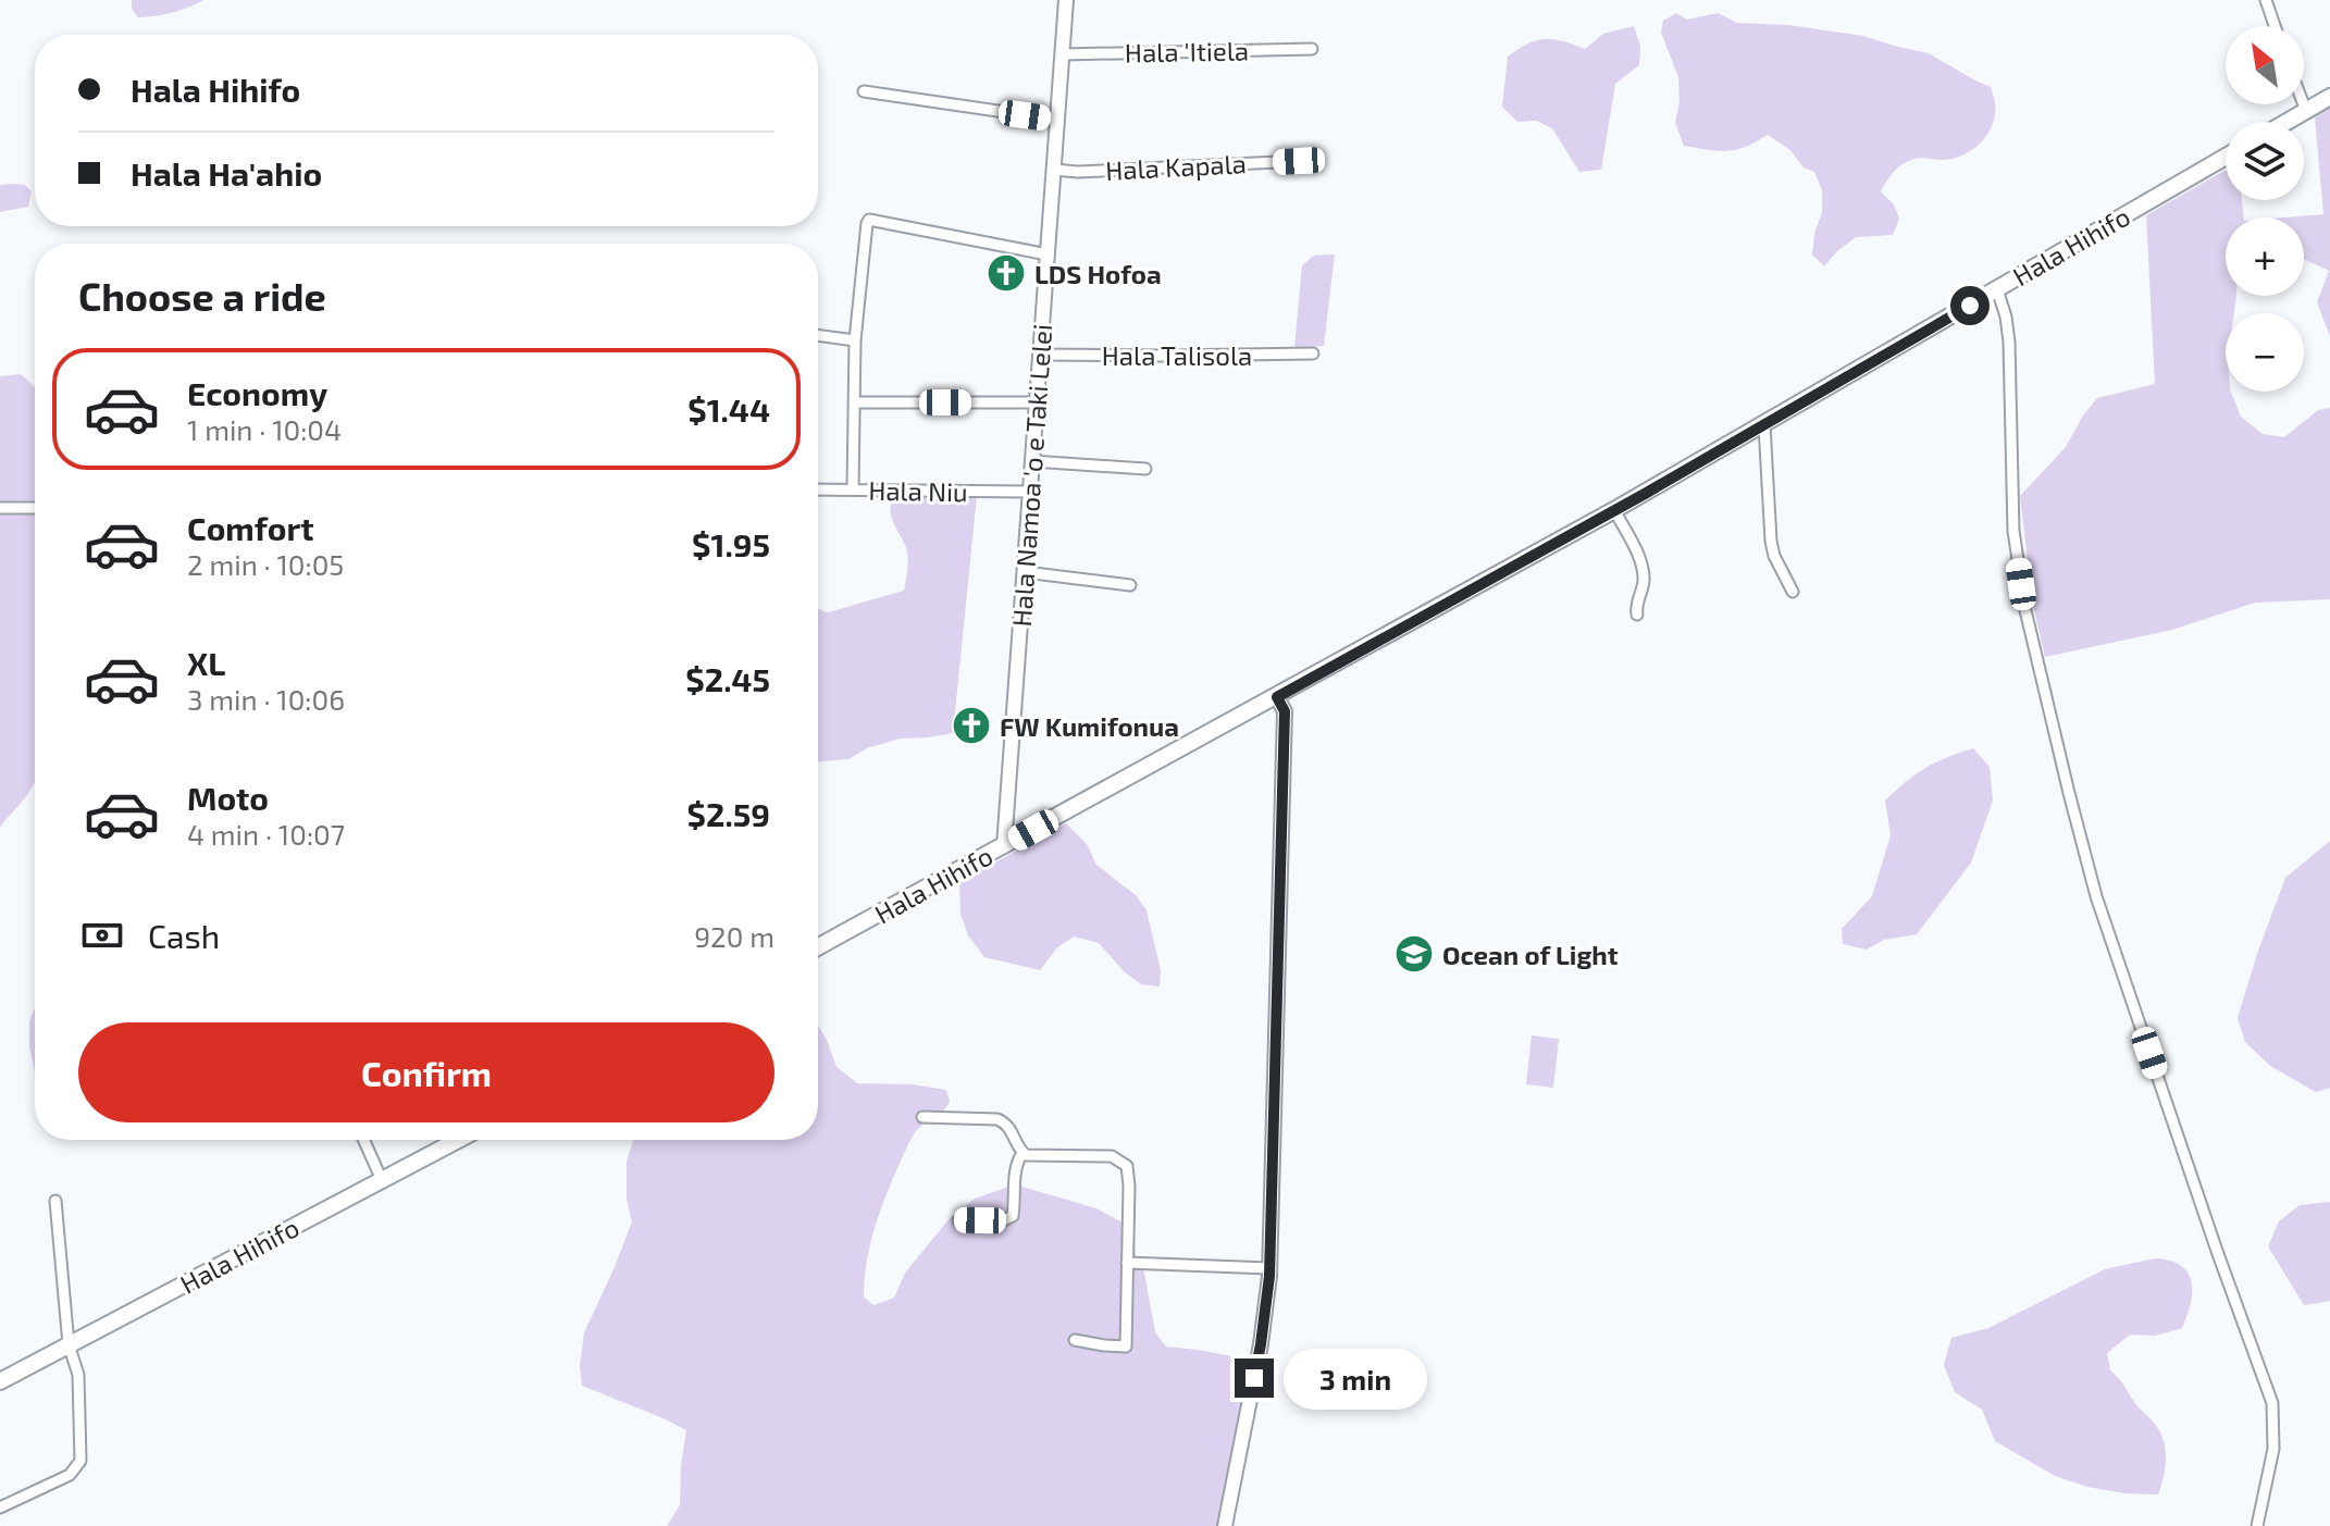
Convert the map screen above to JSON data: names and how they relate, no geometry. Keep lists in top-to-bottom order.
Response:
{
  "streets": {
    "main road": ["Hala Hihifo"],
    "street": [
      "Hala 'Itiela",
      "Hala Kapala",
      "Hala Talisola",
      "Hala Namoa 'o e Taki Lelei",
      "Hala Niu"
    ]
  },
  "crossings": [
    ["Hala 'Itiela", "Hala Namoa 'o e Taki Lelei"],
    ["Hala Kapala", "Hala Namoa 'o e Taki Lelei"],
    ["Hala Hihifo", "Hala Namoa 'o e Taki Lelei"],
    ["Hala Talisola", "Hala Namoa 'o e Taki Lelei"],
    ["Hala Namoa 'o e Taki Lelei", "Hala Niu"]
  ],
  "places": {
    "church": ["LDS Hofoa", "FW Kumifonua"],
    "school or university": ["Ocean of Light"]
  },
  "north": "top left",
  "page": {
    "map_buttons": ["+", "−"],
    "banner": ["Hala Hihifo", "Hala Ha'ahio"],
    "heading": "Choose a ride",
    "list": [
      {
        "name": "Economy",
        "note": "1 min · 10:04",
        "value": "$1.44"
      },
      {
        "name": "Comfort",
        "note": "2 min · 10:05",
        "value": "$1.95"
      },
      {
        "name": "XL",
        "note": "3 min · 10:06",
        "value": "$2.45"
      },
      {
        "name": "Moto",
        "note": "4 min · 10:07",
        "value": "$2.59"
      }
    ],
    "pay": ["Cash", "920 m"],
    "buttons": "Confirm",
    "bubble": "3 min"
  }
}
